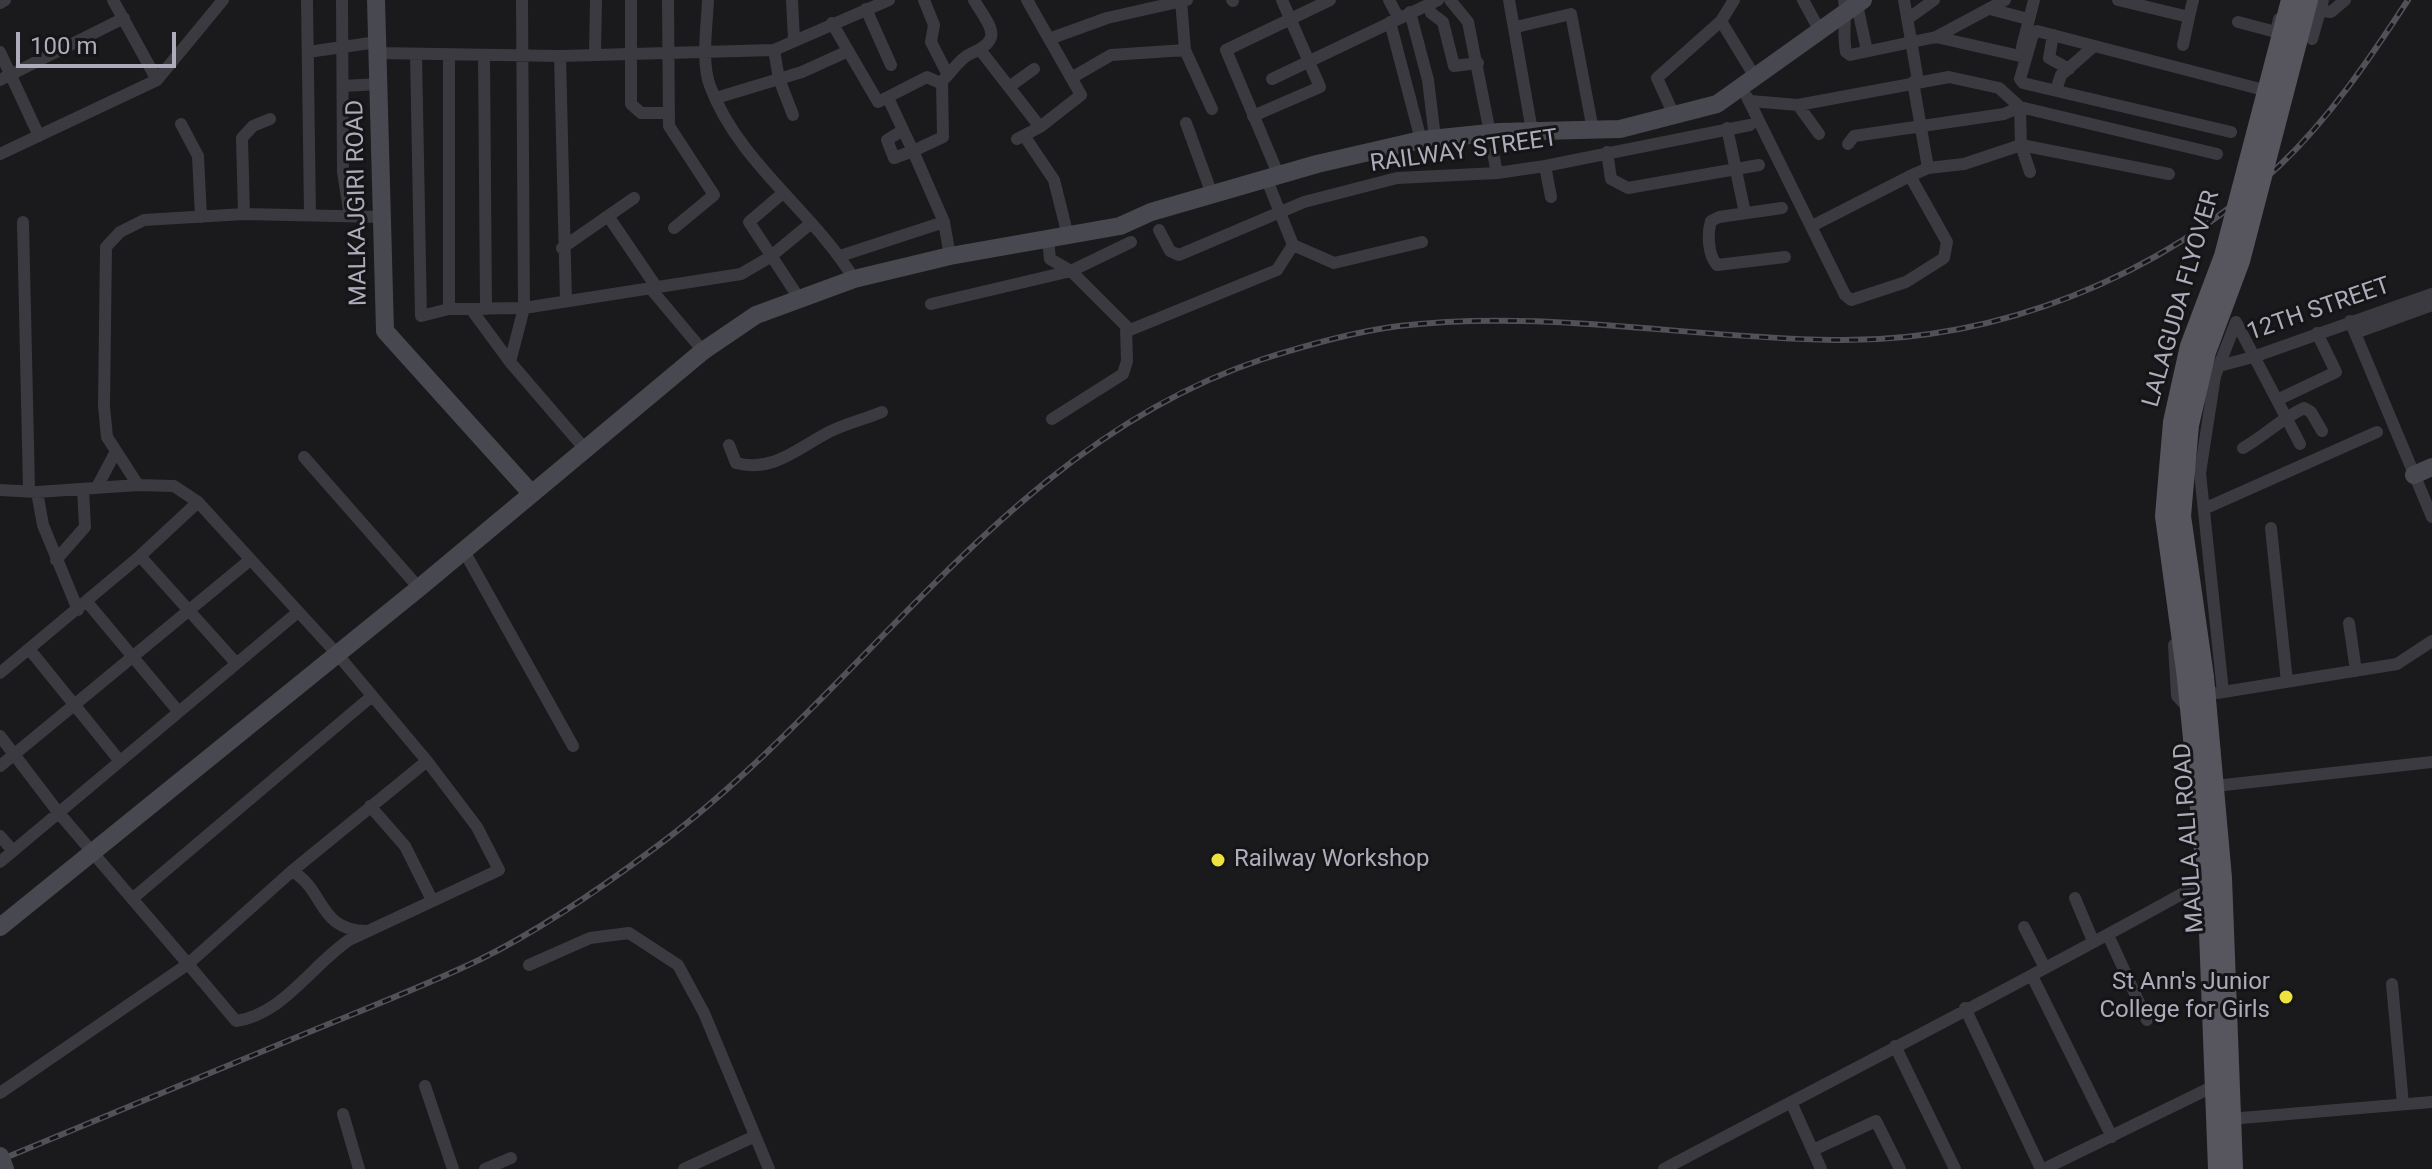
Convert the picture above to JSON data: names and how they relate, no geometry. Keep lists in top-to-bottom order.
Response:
{
  "streets": {
    "main road": ["MALKAJGIRI ROAD", "LALAGUDA FLYOVER", "MAULA ALI ROAD"],
    "street": ["RAILWAY STREET", "12TH STREET"]
  },
  "crossings": [
    ["LALAGUDA FLYOVER", "MAULA ALI ROAD"]
  ],
  "places": ["Railway Workshop", "St Ann's Junior College for Girls"],
  "scale_bar": "100 m"
}
